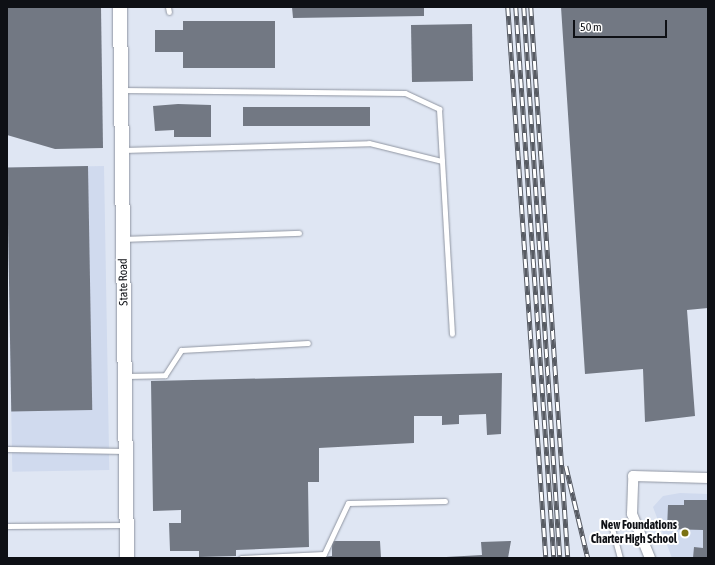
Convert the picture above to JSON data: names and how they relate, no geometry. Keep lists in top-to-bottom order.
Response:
{
  "streets": {
    "main road": ["State Road"]
  },
  "places": ["New Foundations Charter High School"],
  "scale_bar": "50 m"
}
